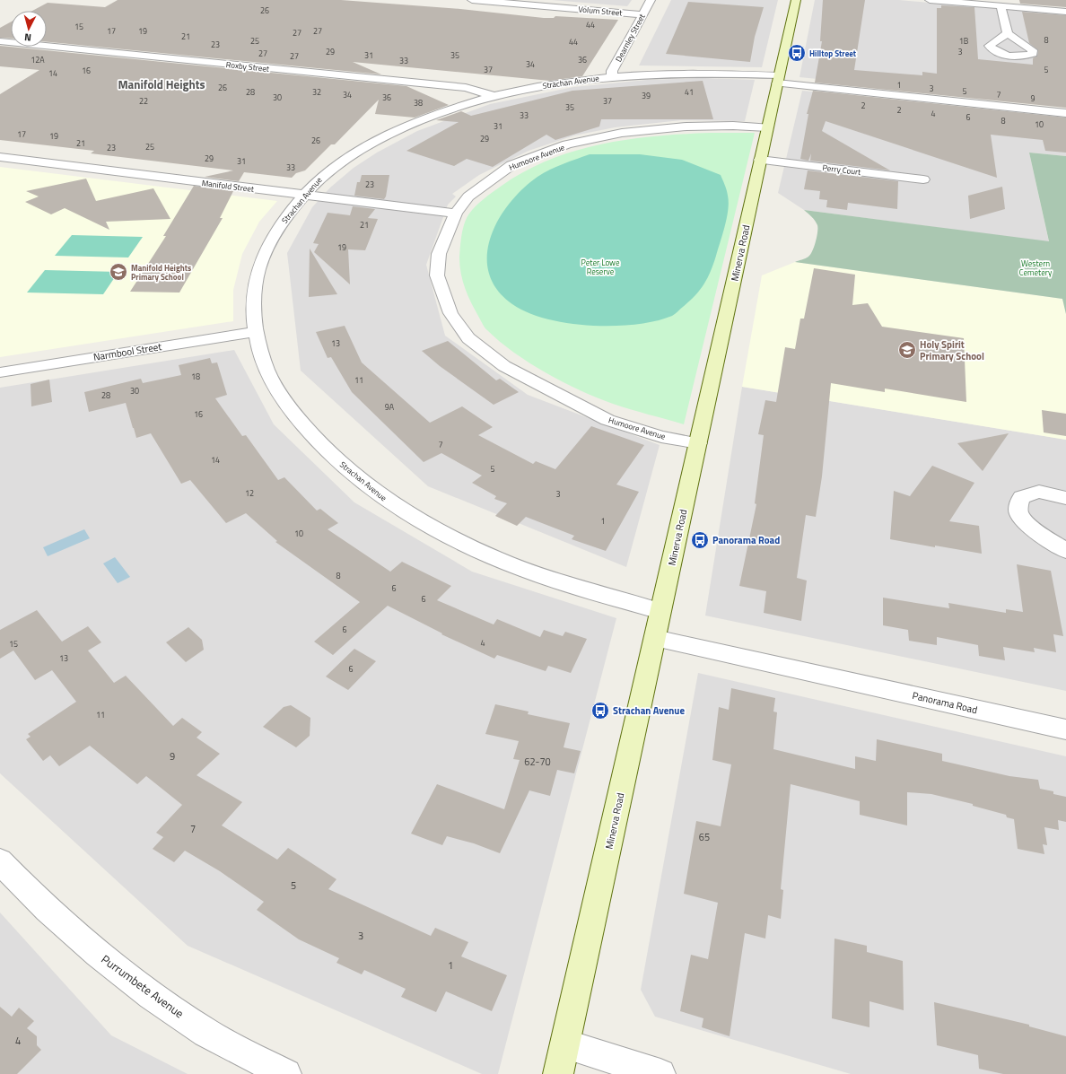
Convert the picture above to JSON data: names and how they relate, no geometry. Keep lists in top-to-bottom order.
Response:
{
  "streets": {
    "street": [
      "Volum Street",
      "Dearnley Street",
      "Roxby Street",
      "Strachan Avenue",
      "Humoore Avenue",
      "Perry Court",
      "Manifold Street",
      "Minerva Road",
      "Narmbool Street",
      "Panorama Road",
      "Purrumbete Avenue"
    ]
  },
  "crossings": [
    ["Volum Street", "Dearnley Street"],
    ["Dearnley Street", "Strachan Avenue"],
    ["Roxby Street", "Strachan Avenue"],
    ["Strachan Avenue", "Manifold Street"],
    ["Strachan Avenue", "Minerva Road"],
    ["Strachan Avenue", "Narmbool Street"],
    ["Humoore Avenue", "Manifold Street"],
    ["Humoore Avenue", "Minerva Road"],
    ["Perry Court", "Minerva Road"],
    ["Minerva Road", "Panorama Road"]
  ],
  "districts": ["Manifold Heights"],
  "parks": ["Peter Lowe Reserve", "Western Cemetery"],
  "places": {
    "bus stop": ["Hilltop Street", "Panorama Road", "Strachan Avenue"],
    "school or university": ["Manifold Heights Primary School", "Holy Spirit Primary School"]
  },
  "house_numbers": [
    "26",
    "44",
    "15",
    "17",
    "19",
    "27",
    "27",
    "21",
    "8",
    "25",
    "1B",
    "44",
    "23",
    "29",
    "3",
    "27",
    "31",
    "35",
    "27",
    "12A",
    "36",
    "33",
    "34",
    "37",
    "5",
    "16",
    "14",
    "1",
    "26",
    "3",
    "5",
    "28",
    "32",
    "41",
    "34",
    "7",
    "39",
    "30",
    "36",
    "9",
    "22",
    "37",
    "38",
    "2",
    "35",
    "2",
    "4",
    "33",
    "6",
    "8",
    "10",
    "31",
    "17",
    "19",
    "29",
    "26",
    "21",
    "25",
    "23",
    "29",
    "31",
    "33",
    "23",
    "21",
    "19",
    "13",
    "18",
    "11",
    "30",
    "28",
    "9A",
    "16",
    "7",
    "14",
    "5",
    "12",
    "3",
    "1",
    "10",
    "8",
    "6",
    "6",
    "6",
    "4",
    "15",
    "13",
    "6",
    "11",
    "9",
    "62-70",
    "7",
    "65",
    "5",
    "3",
    "1",
    "4"
  ],
  "north": "bottom"
}
